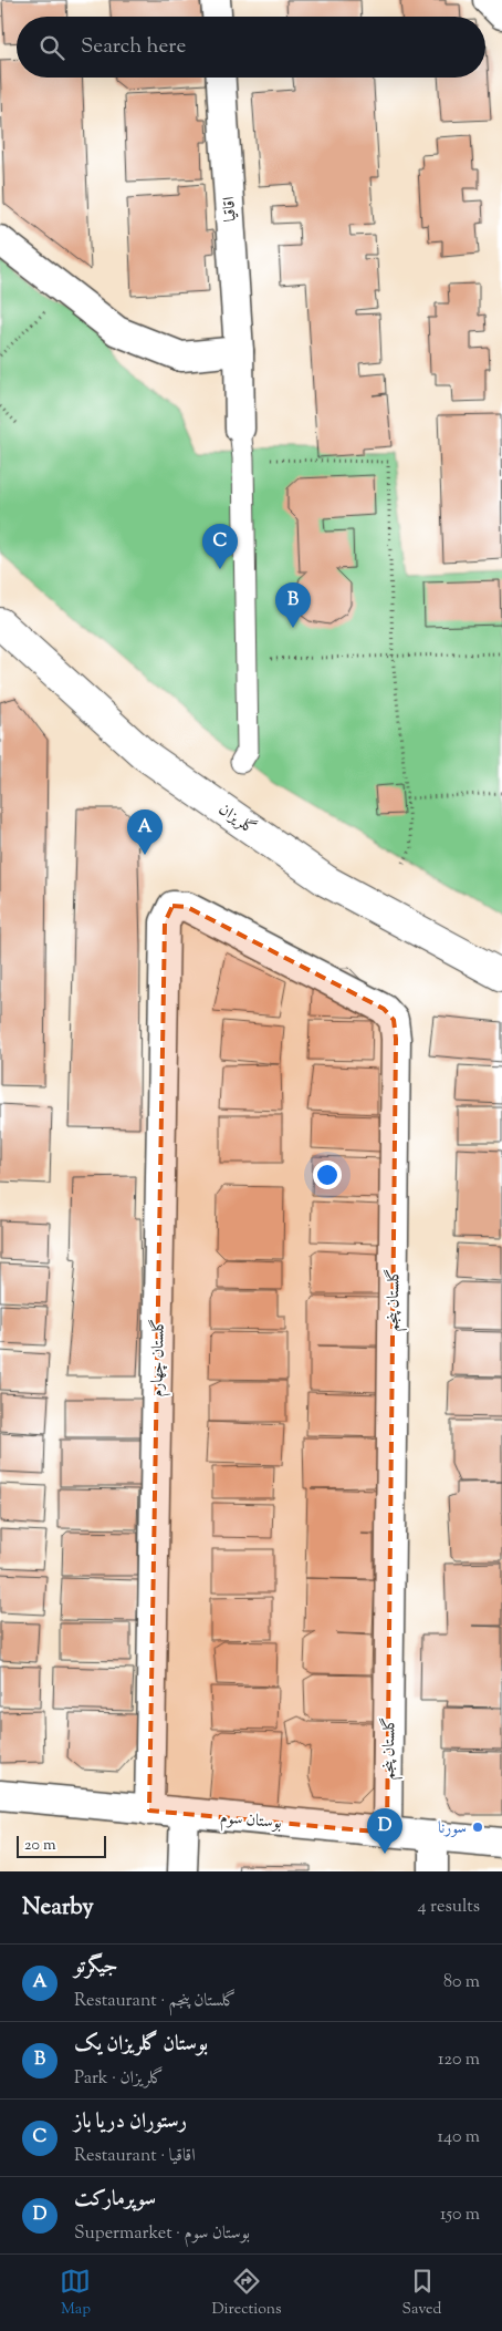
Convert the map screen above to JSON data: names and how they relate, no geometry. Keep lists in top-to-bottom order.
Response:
{
  "streets": {
    "street": [
      "اقاقیا",
      "گلریزان",
      "گلستان پنجم",
      "گلستان چهارم",
      "بوستان سوم"
    ]
  },
  "crossings": [
    ["گلستان پنجم", "گلستان چهارم"],
    ["گلستان پنجم", "بوستان سوم"],
    ["گلستان چهارم", "بوستان سوم"]
  ],
  "places": ["سورنا"],
  "scale_bar": "20 m",
  "page": {
    "search": "Search here",
    "pins": [
      "C",
      "B",
      "A",
      "D"
    ],
    "scale": "20 m",
    "heading": ["Nearby", "4 results"],
    "list": [
      {
        "mark": "A",
        "name": "جیگرتو",
        "note": "Restaurant · گلستان پنجم",
        "value": "80 m"
      },
      {
        "mark": "B",
        "name": "بوستان گلریزان یک",
        "note": "Park · گلریزان",
        "value": "120 m"
      },
      {
        "mark": "C",
        "name": "رستوران دریا باز",
        "note": "Restaurant · اقاقیا",
        "value": "140 m"
      },
      {
        "mark": "D",
        "name": "سوپرمارکت",
        "note": "Supermarket · بوستان سوم",
        "value": "150 m"
      }
    ],
    "nav": ["Map", "Directions", "Saved"]
  }
}
